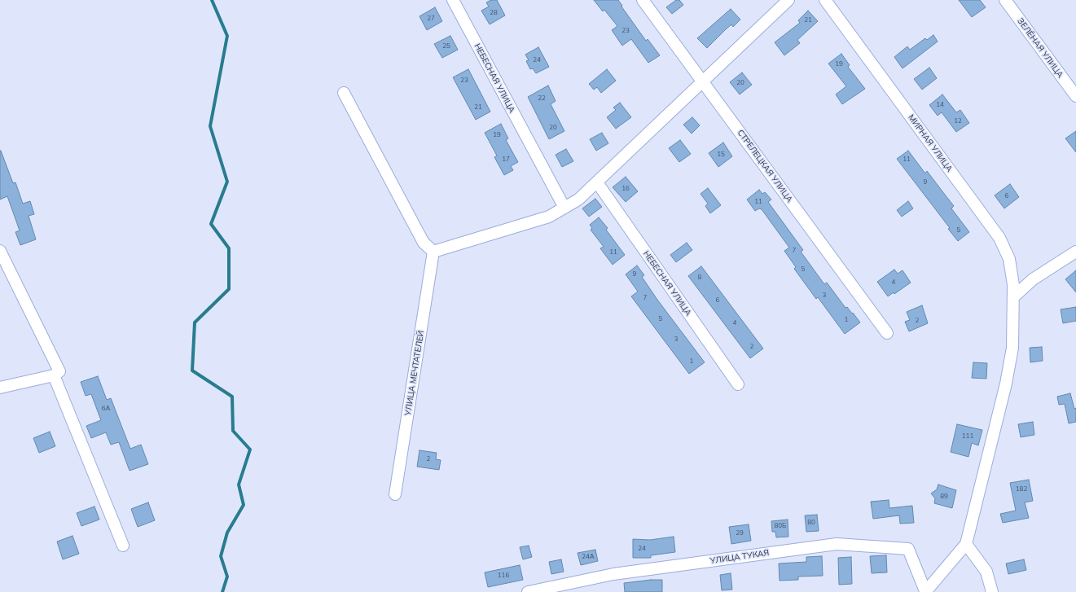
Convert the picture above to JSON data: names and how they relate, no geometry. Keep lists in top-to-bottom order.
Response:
{
  "streets": {
    "street": [
      "ЗЕЛЁНАЯ УЛИЦА",
      "НЕБЕСНАЯ УЛИЦА",
      "МИРНАЯ УЛИЦА",
      "СТРЕЛЕЦКАЯ УЛИЦА",
      "УЛИЦА МЕЧТАТЕЛЕЙ",
      "УЛИЦА ТУКАЯ"
    ]
  },
  "house_numbers": [
    "28",
    "27",
    "21",
    "23",
    "25",
    "24",
    "19",
    "23",
    "20",
    "22",
    "14",
    "21",
    "12",
    "20",
    "19",
    "15",
    "17",
    "11",
    "9",
    "16",
    "6",
    "11",
    "5",
    "7",
    "11",
    "5",
    "9",
    "8",
    "4",
    "3",
    "7",
    "6",
    "5",
    "1",
    "2",
    "4",
    "3",
    "2",
    "1",
    "6А",
    "111",
    "2",
    "182",
    "89",
    "80",
    "80Б",
    "29",
    "24",
    "24А",
    "116"
  ]
}
